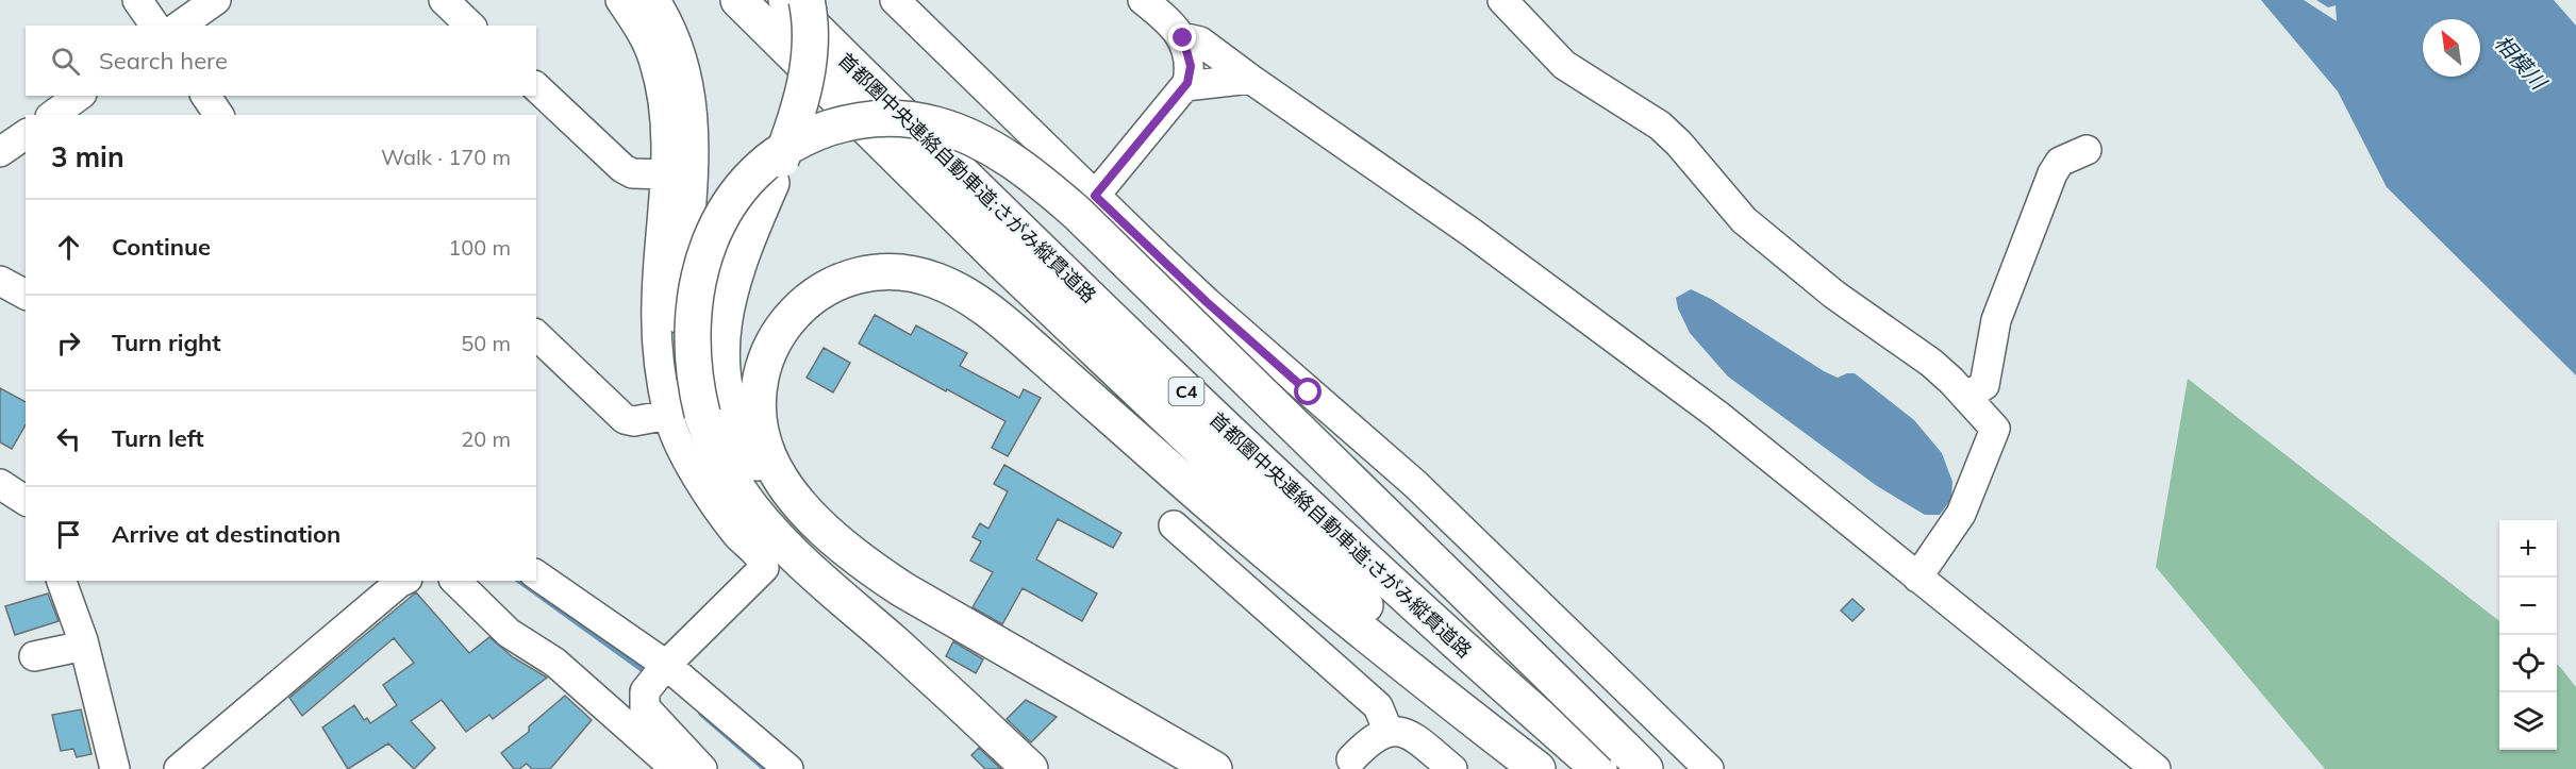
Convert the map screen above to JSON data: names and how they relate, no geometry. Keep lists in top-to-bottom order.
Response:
{
  "streets": {
    "highway": ["首都圏中央連絡自動車道;さがみ縦貫道路", "C4"]
  },
  "water": ["相模川"],
  "north": "top left",
  "page": {
    "search": "Search here",
    "heading": ["3 min", "Walk · 170 m"],
    "list": [
      ["Continue", "100 m"],
      ["Turn right", "50 m"],
      ["Turn left", "20 m"],
      "Arrive at destination"
    ],
    "map_buttons": ["+", "−"]
  }
}
